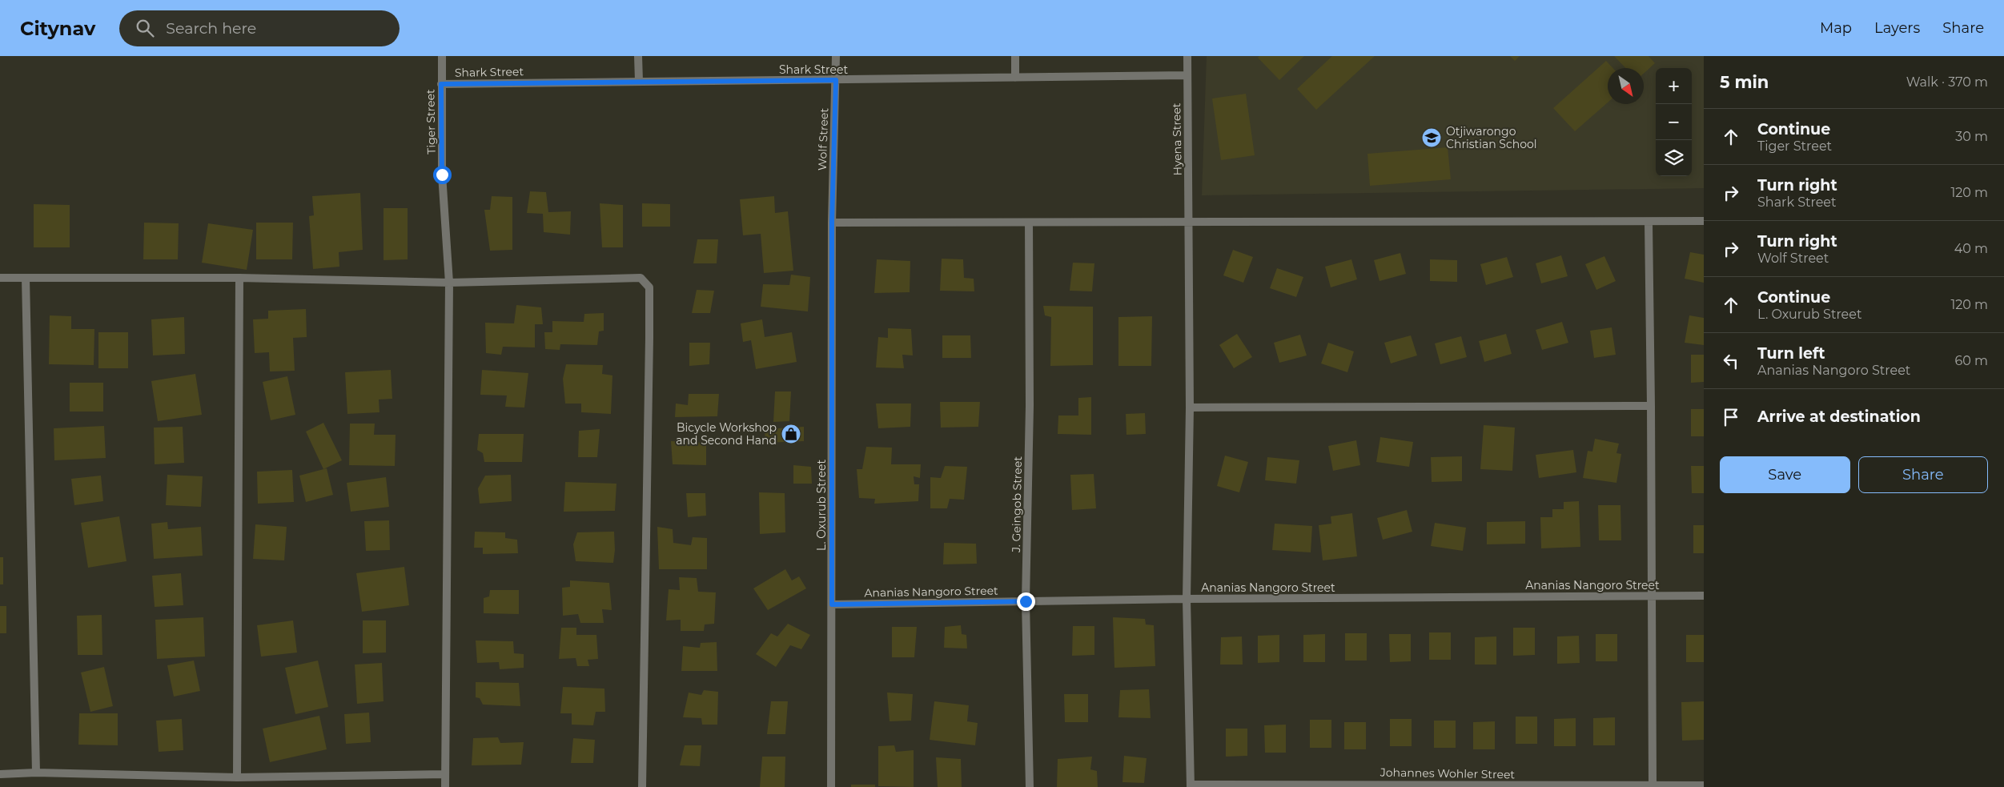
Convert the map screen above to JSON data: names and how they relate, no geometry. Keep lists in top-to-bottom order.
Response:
{
  "streets": {
    "street": [
      "Shark Street",
      "Tiger Street",
      "Wolf Street",
      "Hyena Street",
      "J. Geingob Street",
      "L. Oxurub Street",
      "Ananias Nangoro Street",
      "Johannes Wohler Street"
    ]
  },
  "crossings": [
    ["Shark Street", "Tiger Street"],
    ["Shark Street", "Wolf Street"],
    ["Shark Street", "Hyena Street"],
    ["Wolf Street", "L. Oxurub Street"],
    ["Hyena Street", "Ananias Nangoro Street"],
    ["Hyena Street", "Johannes Wohler Street"],
    ["J. Geingob Street", "Ananias Nangoro Street"],
    ["L. Oxurub Street", "Ananias Nangoro Street"]
  ],
  "places": {
    "school or university": ["Otjiwarongo Christian School"],
    "shop": ["Bicycle Workshop and Second Hand"]
  },
  "north": "bottom right",
  "page": {
    "header": "Citynav",
    "search": "Search here",
    "nav": ["Map", "Layers", "Share"],
    "heading": ["5 min", "Walk · 370 m"],
    "map_buttons": ["+", "−"],
    "list": [
      ["Continue", "Tiger Street", "30 m"],
      ["Turn right", "Shark Street", "120 m"],
      ["Turn right", "Wolf Street", "40 m"],
      ["Continue", "L. Oxurub Street", "120 m"],
      ["Turn left", "Ananias Nangoro Street", "60 m"],
      "Arrive at destination"
    ],
    "buttons": ["Save", "Share"]
  }
}
